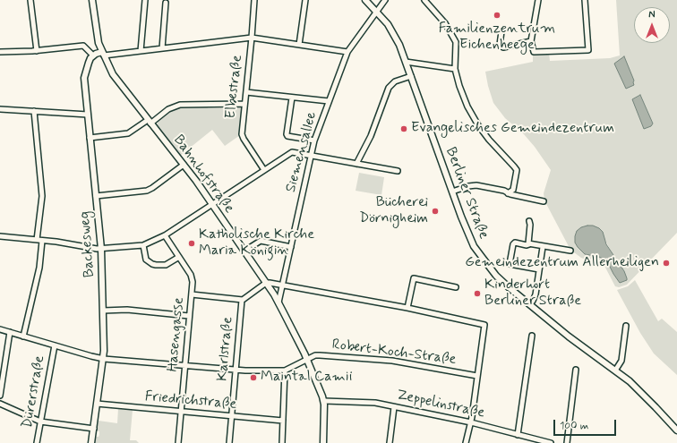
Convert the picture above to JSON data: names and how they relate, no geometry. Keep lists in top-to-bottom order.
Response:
{
  "streets": {
    "street": [
      "Elbestraße",
      "Siemensallee",
      "Bahnhofstraße",
      "Berliner Straße",
      "Backesweg",
      "Hasengasse",
      "Karlstraße",
      "Robert-Koch-Straße",
      "Dürerstraße",
      "Friedrichstraße",
      "Zeppelinstraße"
    ]
  },
  "crossings": [
    ["Siemensallee", "Bahnhofstraße"],
    ["Siemensallee", "Berliner Straße"],
    ["Bahnhofstraße", "Robert-Koch-Straße"],
    ["Bahnhofstraße", "Zeppelinstraße"],
    ["Backesweg", "Friedrichstraße"],
    ["Hasengasse", "Friedrichstraße"],
    ["Karlstraße", "Friedrichstraße"]
  ],
  "places": [
    "Familienzentrum Eichenheege",
    "Evangelisches Gemeindezentrum",
    "Bücherei Dörnigheim",
    "Katholische Kirche Maria Königin",
    "Gemeindezentrum Allerheiligen",
    "Kinderhort Berliner Straße",
    "Maintal Camii"
  ],
  "scale_bar": "100 m",
  "north": "top"
}
